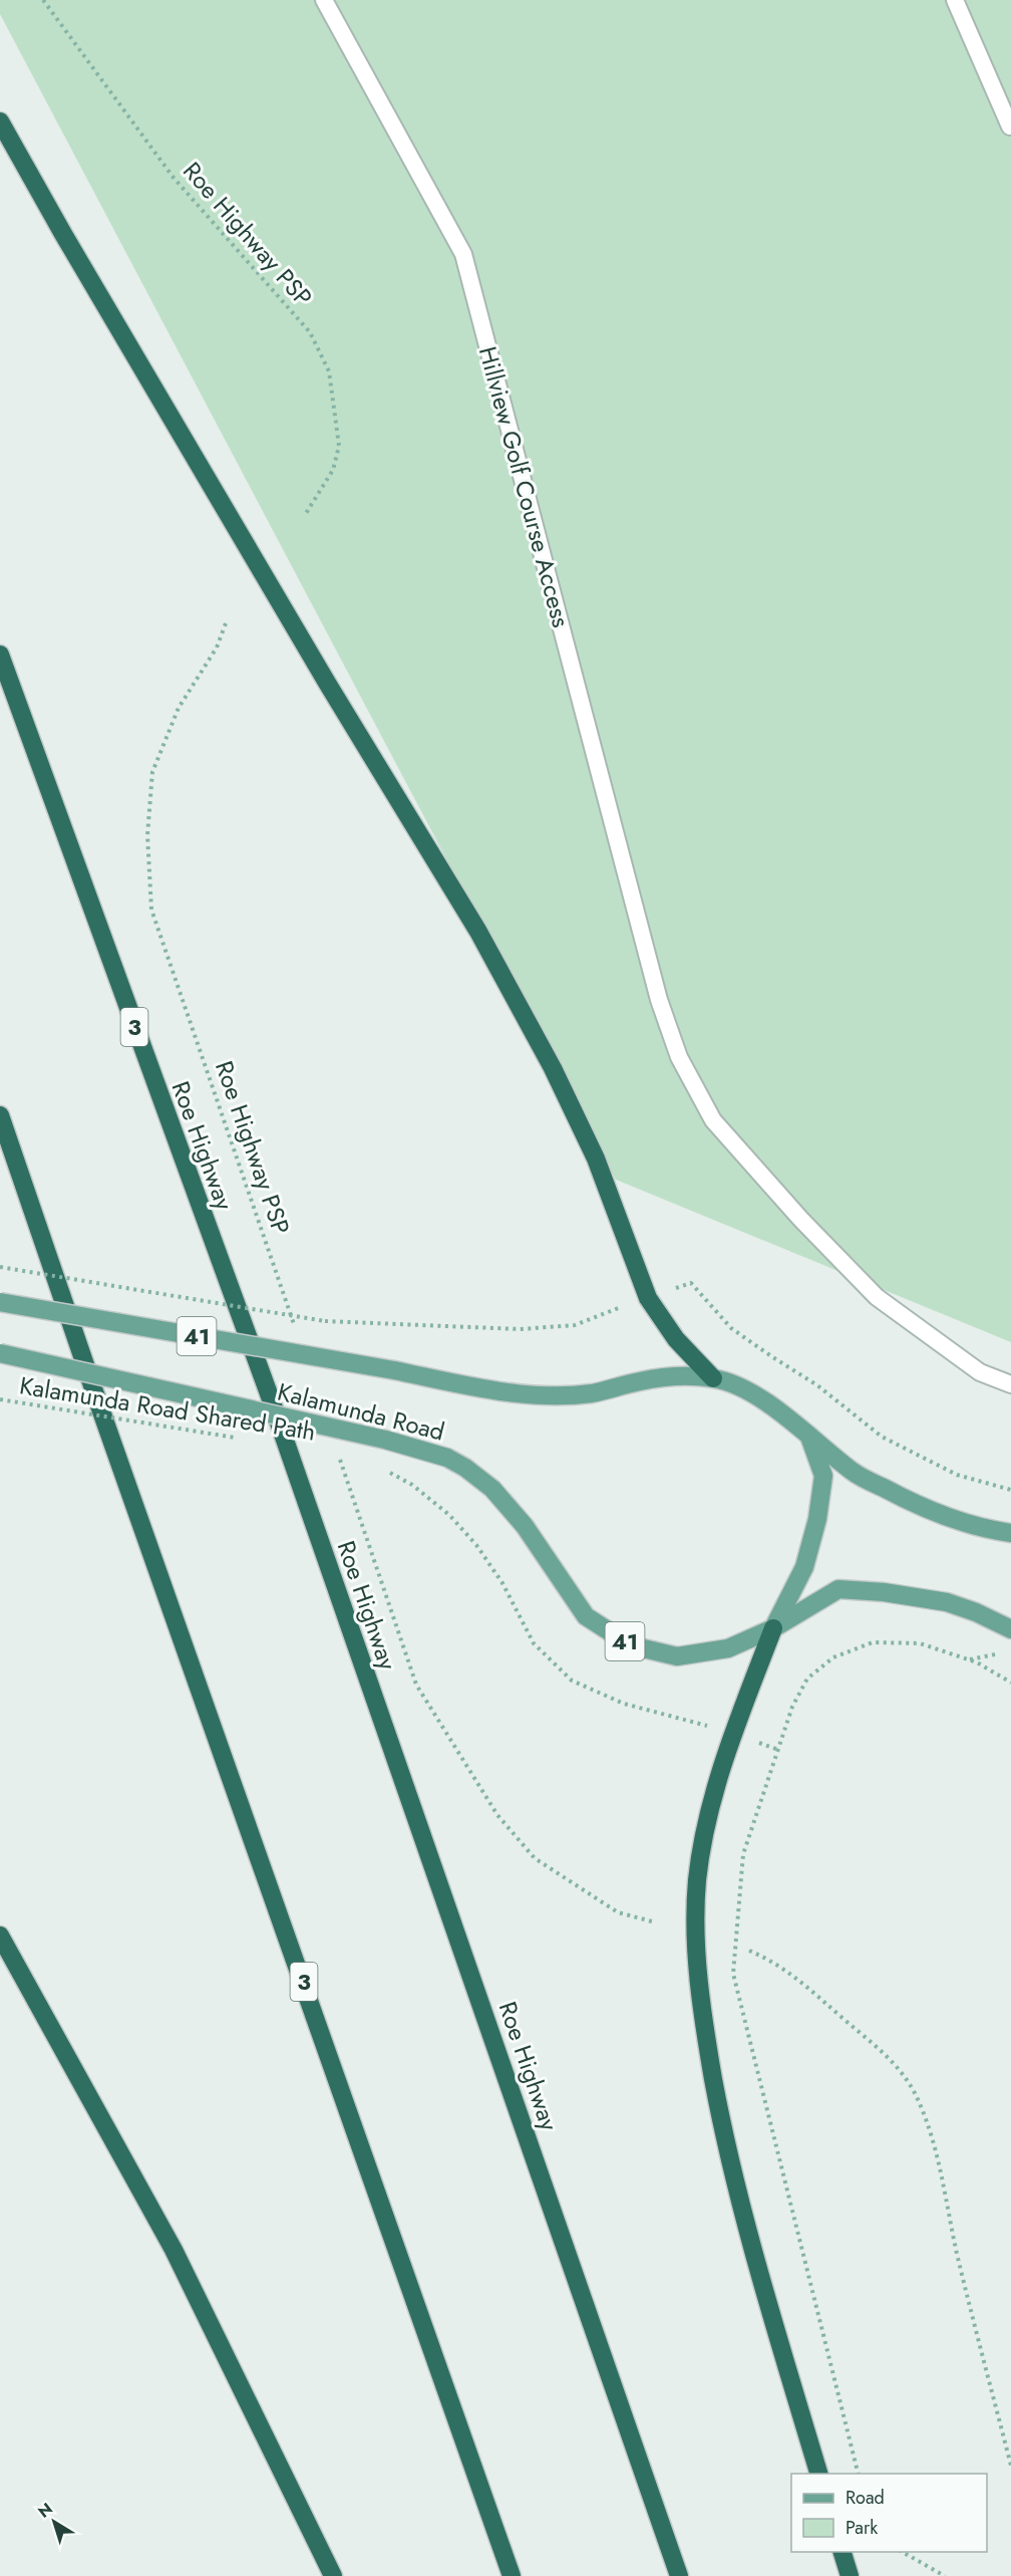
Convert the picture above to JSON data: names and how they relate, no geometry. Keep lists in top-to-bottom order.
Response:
{
  "streets": {
    "highway": ["3", "Roe Highway"],
    "main road": ["41", "Kalamunda Road"],
    "lane": ["Hillview Golf Course Access"],
    "path": ["Roe Highway PSP", "Kalamunda Road Shared Path"]
  },
  "legend": ["Road", "Park"],
  "north": "top left"
}
